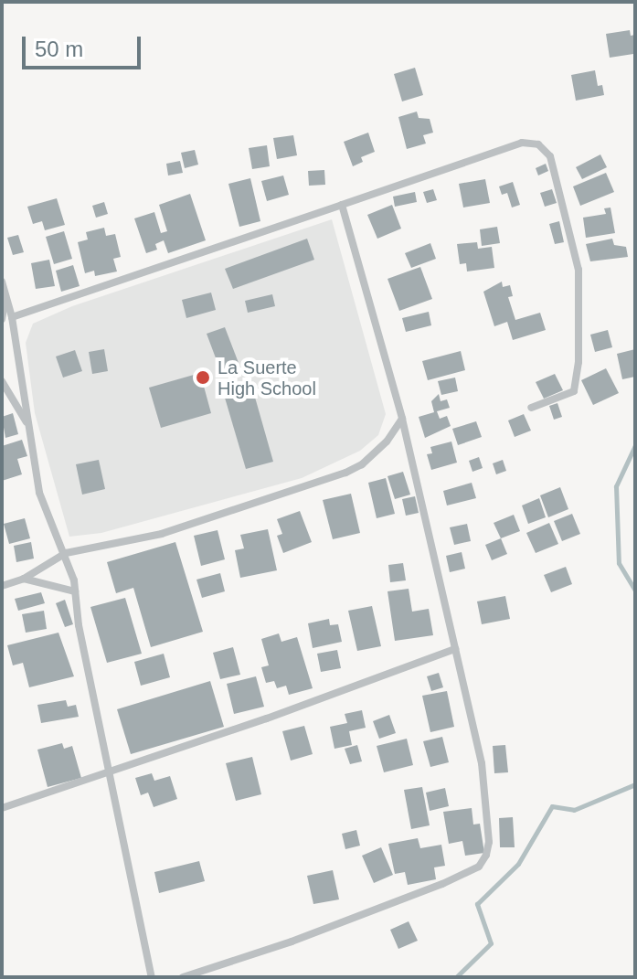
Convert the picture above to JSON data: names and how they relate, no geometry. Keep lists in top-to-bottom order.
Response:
{
  "places": ["La Suerte High School"],
  "scale_bar": "50 m"
}
